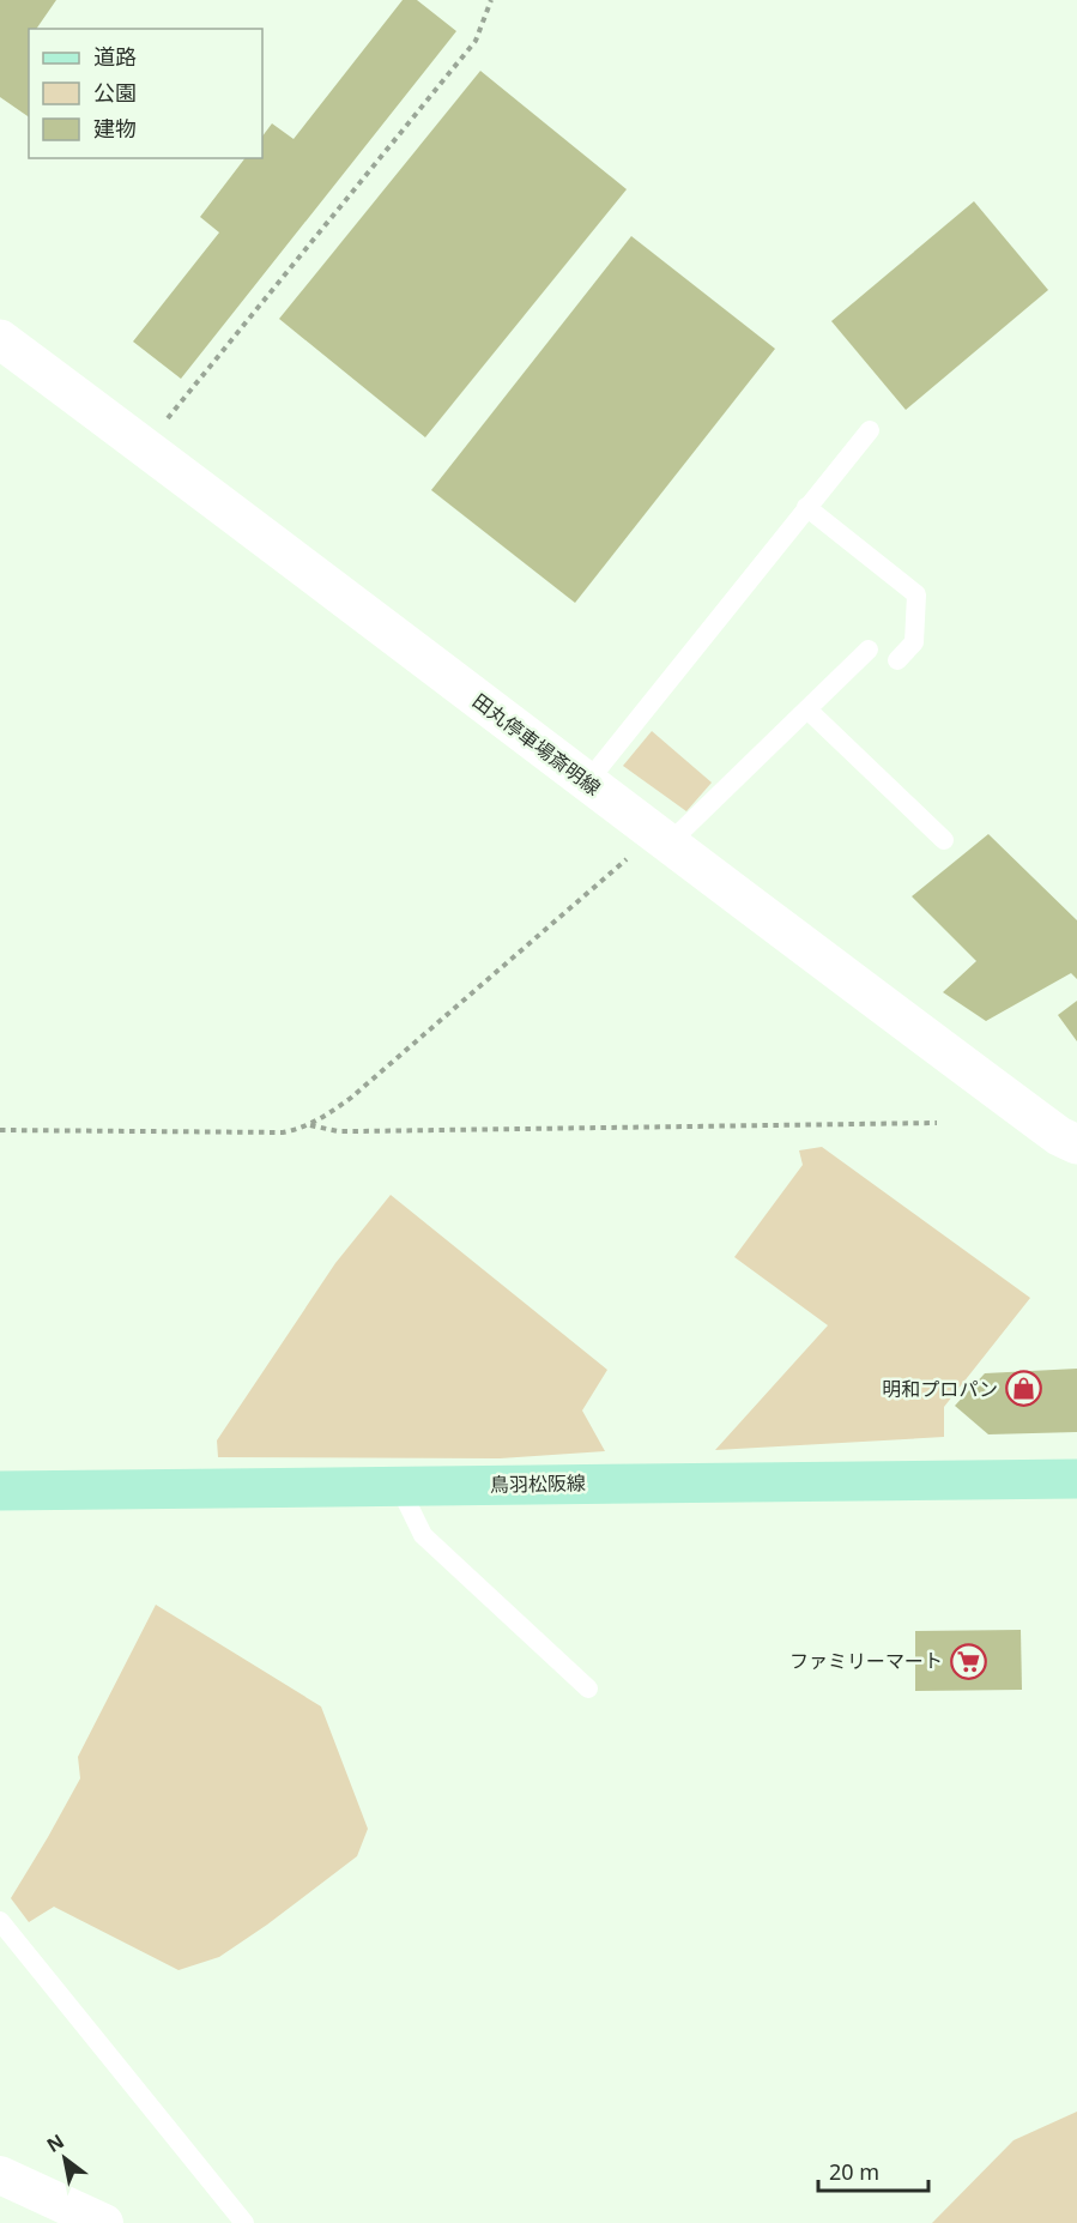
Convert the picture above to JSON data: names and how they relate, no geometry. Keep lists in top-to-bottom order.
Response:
{
  "streets": {
    "main road": ["田丸停車場斎明線", "鳥羽松阪線"]
  },
  "places": {
    "shop": ["明和プロパン"],
    "supermarket": ["ファミリーマート"]
  },
  "legend": ["道路", "公園", "建物"],
  "scale_bar": "20 m",
  "north": "top left"
}
